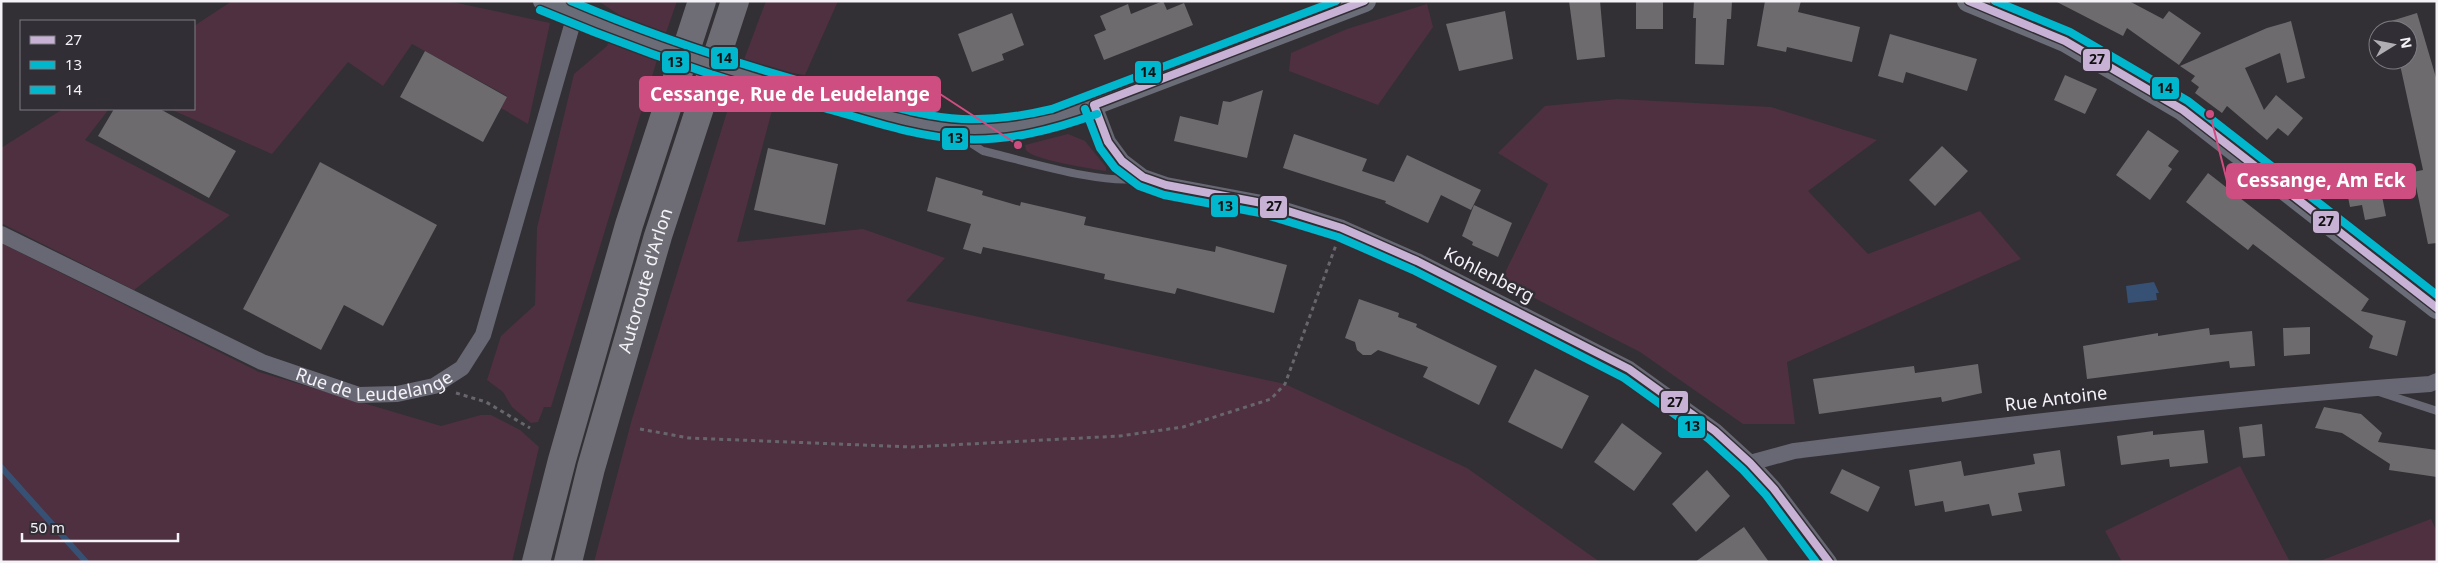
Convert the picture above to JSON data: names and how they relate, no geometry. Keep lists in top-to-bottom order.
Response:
{
  "streets": {
    "highway": ["Autoroute d'Arlon"],
    "street": ["Kohlenberg", "Rue de Leudelange", "Rue Antoine"]
  },
  "crossings": [
    ["Kohlenberg", "Rue Antoine"]
  ],
  "places": ["Cessange, Am Eck", "Cessange, Rue de Leudelange"],
  "lines": ["transit line 27", "transit line 14", "transit line 13"],
  "legend": ["27", "13", "14"],
  "scale_bar": "50 m",
  "north": "right"
}
